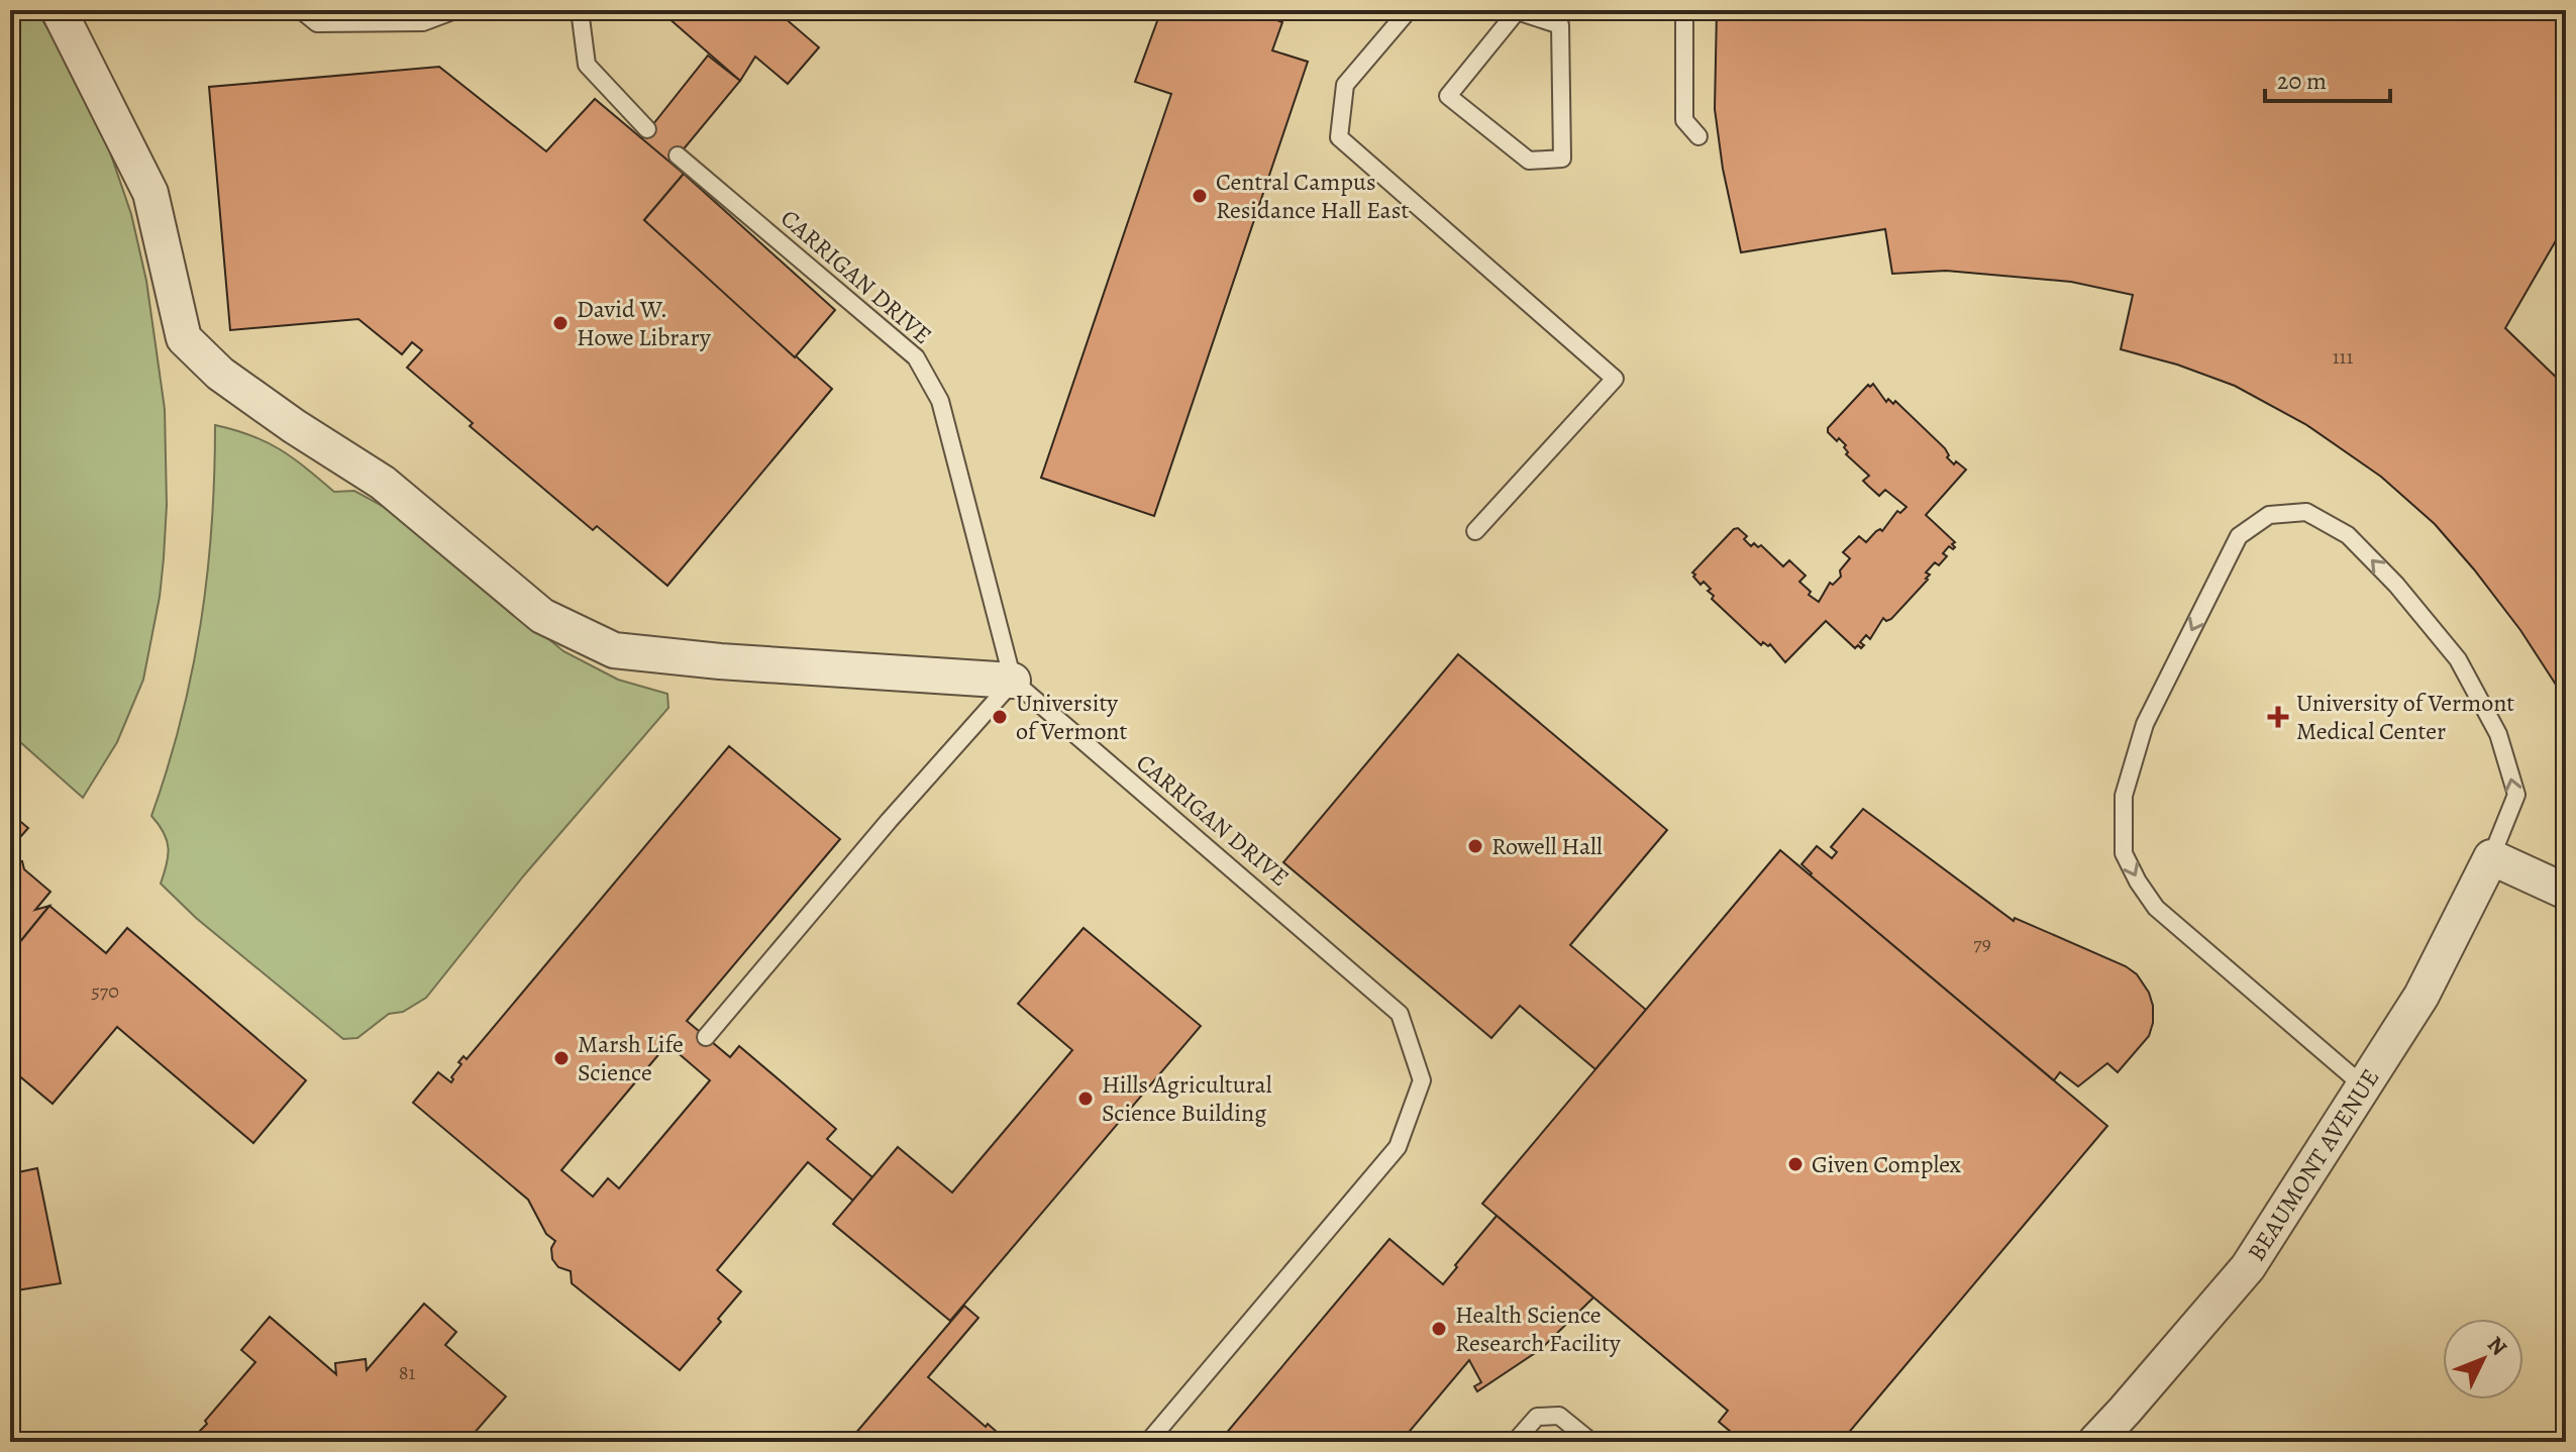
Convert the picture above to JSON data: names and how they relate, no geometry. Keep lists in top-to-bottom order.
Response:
{
  "streets": {
    "street": ["BEAUMONT AVENUE"],
    "lane": ["CARRIGAN DRIVE"]
  },
  "places": {
    "other": [
      "Central Campus Residance Hall East",
      "David W. Howe Library",
      "University of Vermont",
      "Rowell Hall",
      "Marsh Life Science",
      "Hills Agricultural Science Building",
      "Given Complex",
      "Health Science Research Facility"
    ],
    "health": ["University of Vermont Medical Center"]
  },
  "house_numbers": [
    "111",
    "79",
    "570",
    "81"
  ],
  "scale_bar": "20 m",
  "north": "top right"
}
